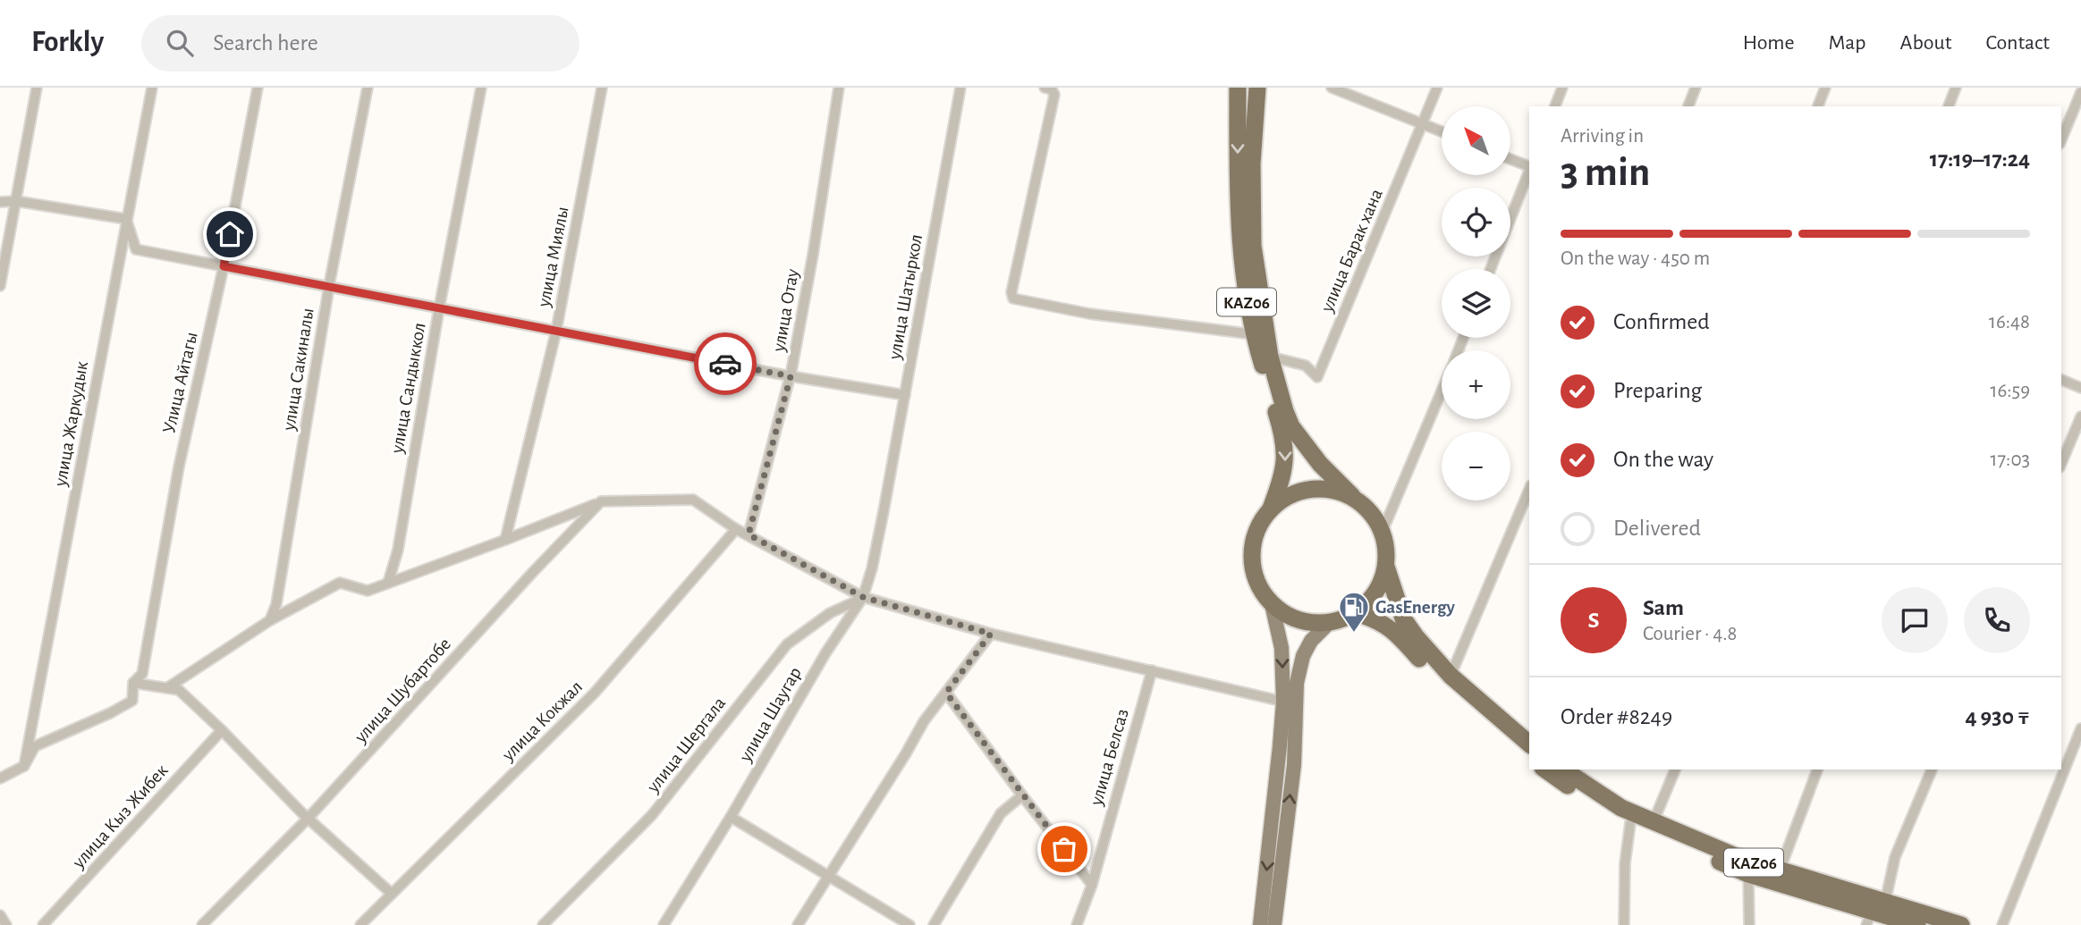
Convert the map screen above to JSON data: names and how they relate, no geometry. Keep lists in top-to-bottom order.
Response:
{
  "streets": {
    "highway": ["KАZ06"],
    "street": [
      "улица Барак хана",
      "улица Миялы",
      "улица Шатыркол",
      "улица Отау",
      "улица Сакиналы",
      "Улица Айтагы",
      "улица Сандыккол",
      "улица Жаркудык",
      "улица Шубартобе",
      "улица Шаугар",
      "улица Кокжал",
      "улица Шергала",
      "улица Белсаз",
      "улица Кыз Жибек"
    ]
  },
  "crossings": [
    ["улица Барак хана", "KАZ06"],
    ["улица Шатыркол", "улица Шаугар"],
    ["Улица Айтагы", "улица Жаркудык"],
    ["улица Шаугар", "улица Шергала"]
  ],
  "places": {
    "fuel station": ["GasEnergy"]
  },
  "north": "top left",
  "page": {
    "header": "Forkly",
    "search": "Search here",
    "nav": [
      "Home",
      "Map",
      "About",
      "Contact"
    ],
    "map_buttons": ["+", "−"],
    "heading": ["3 min", "Arriving in", "17:19–17:24"],
    "panel": [
      "Sam",
      "Courier · 4.8",
      "Order #8249",
      "4 930 ₸"
    ],
    "bar": "On the way · 450 m",
    "list": [
      ["Confirmed", "16:48"],
      ["Preparing", "16:59"],
      ["On the way", "17:03"],
      "Delivered"
    ],
    "round": "S"
  }
}
